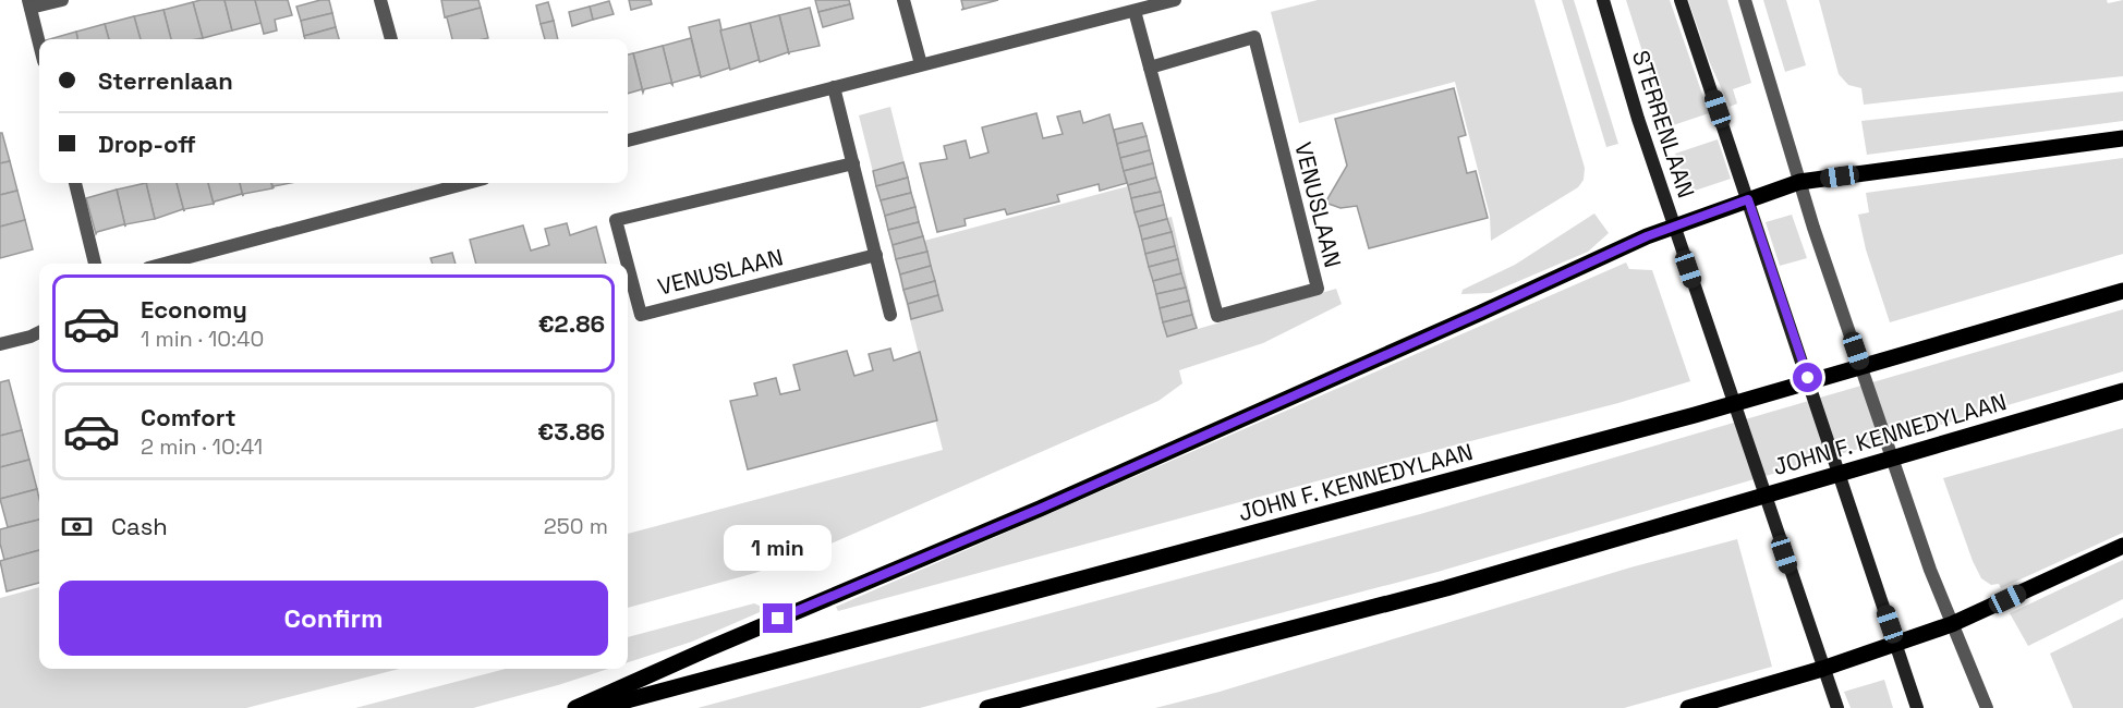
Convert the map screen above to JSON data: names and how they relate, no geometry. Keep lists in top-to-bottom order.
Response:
{
  "streets": {
    "main road": ["STERRENLAAN", "JOHN F. KENNEDYLAAN"],
    "street": ["VENUSLAAN"]
  },
  "page": {
    "banner": ["Sterrenlaan", "Drop-off"],
    "list": [
      {
        "name": "Economy",
        "note": "1 min · 10:40",
        "value": "€2.86"
      },
      {
        "name": "Comfort",
        "note": "2 min · 10:41",
        "value": "€3.86"
      }
    ],
    "pay": ["Cash", "250 m"],
    "bubble": "1 min",
    "buttons": "Confirm"
  }
}
